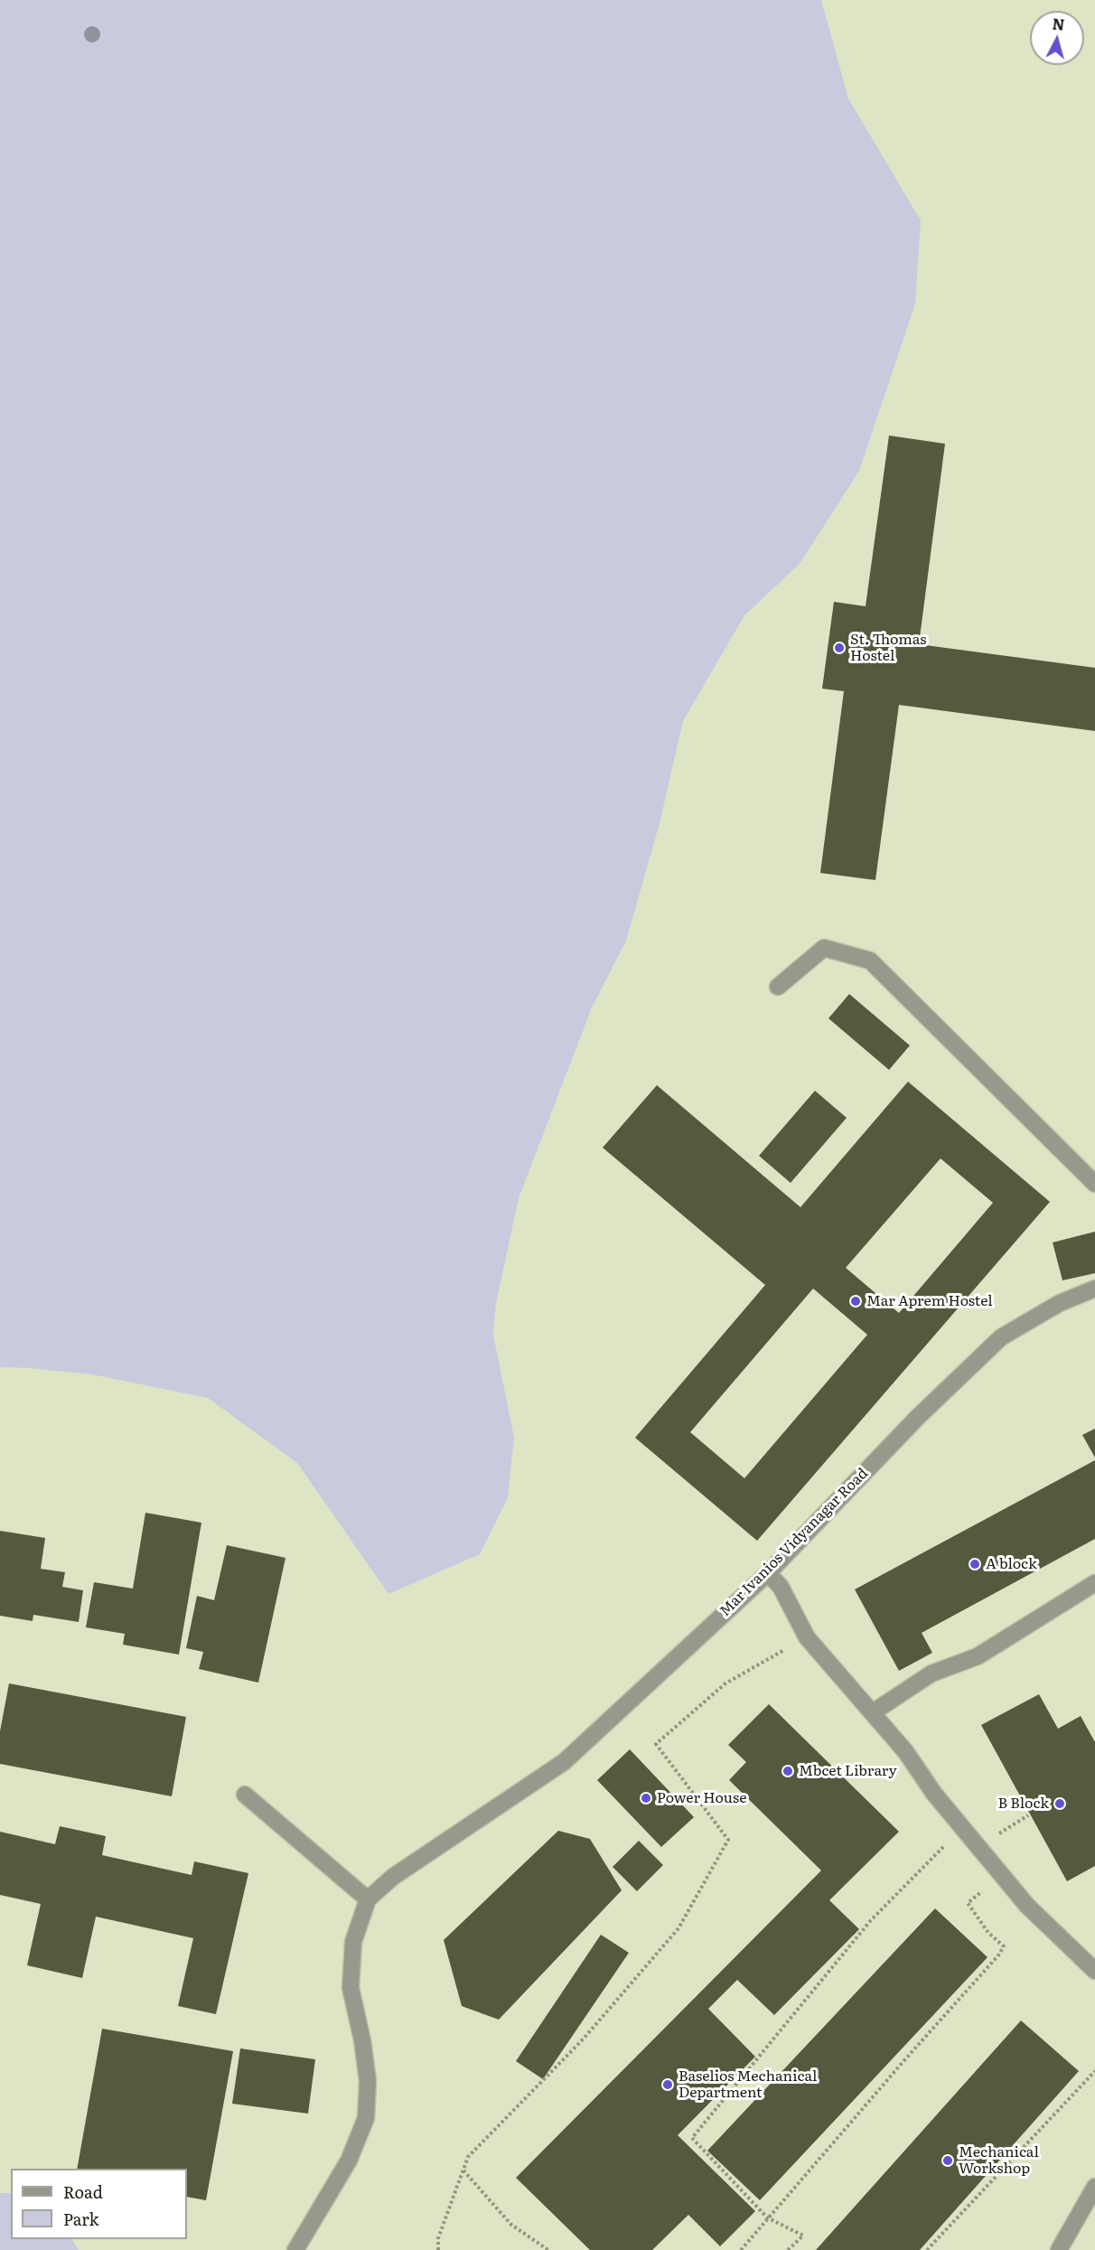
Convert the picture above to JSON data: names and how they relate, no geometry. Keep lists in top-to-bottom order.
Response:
{
  "streets": {
    "street": ["Mar Ivanios Vidyanagar Road"]
  },
  "places": [
    "St. Thomas Hostel",
    "Mar Aprem Hostel",
    "A block",
    "Mbcet Library",
    "Power House",
    "B Block",
    "Baselios Mechanical Department",
    "Mechanical Workshop"
  ],
  "legend": ["Road", "Park"],
  "north": "top"
}
